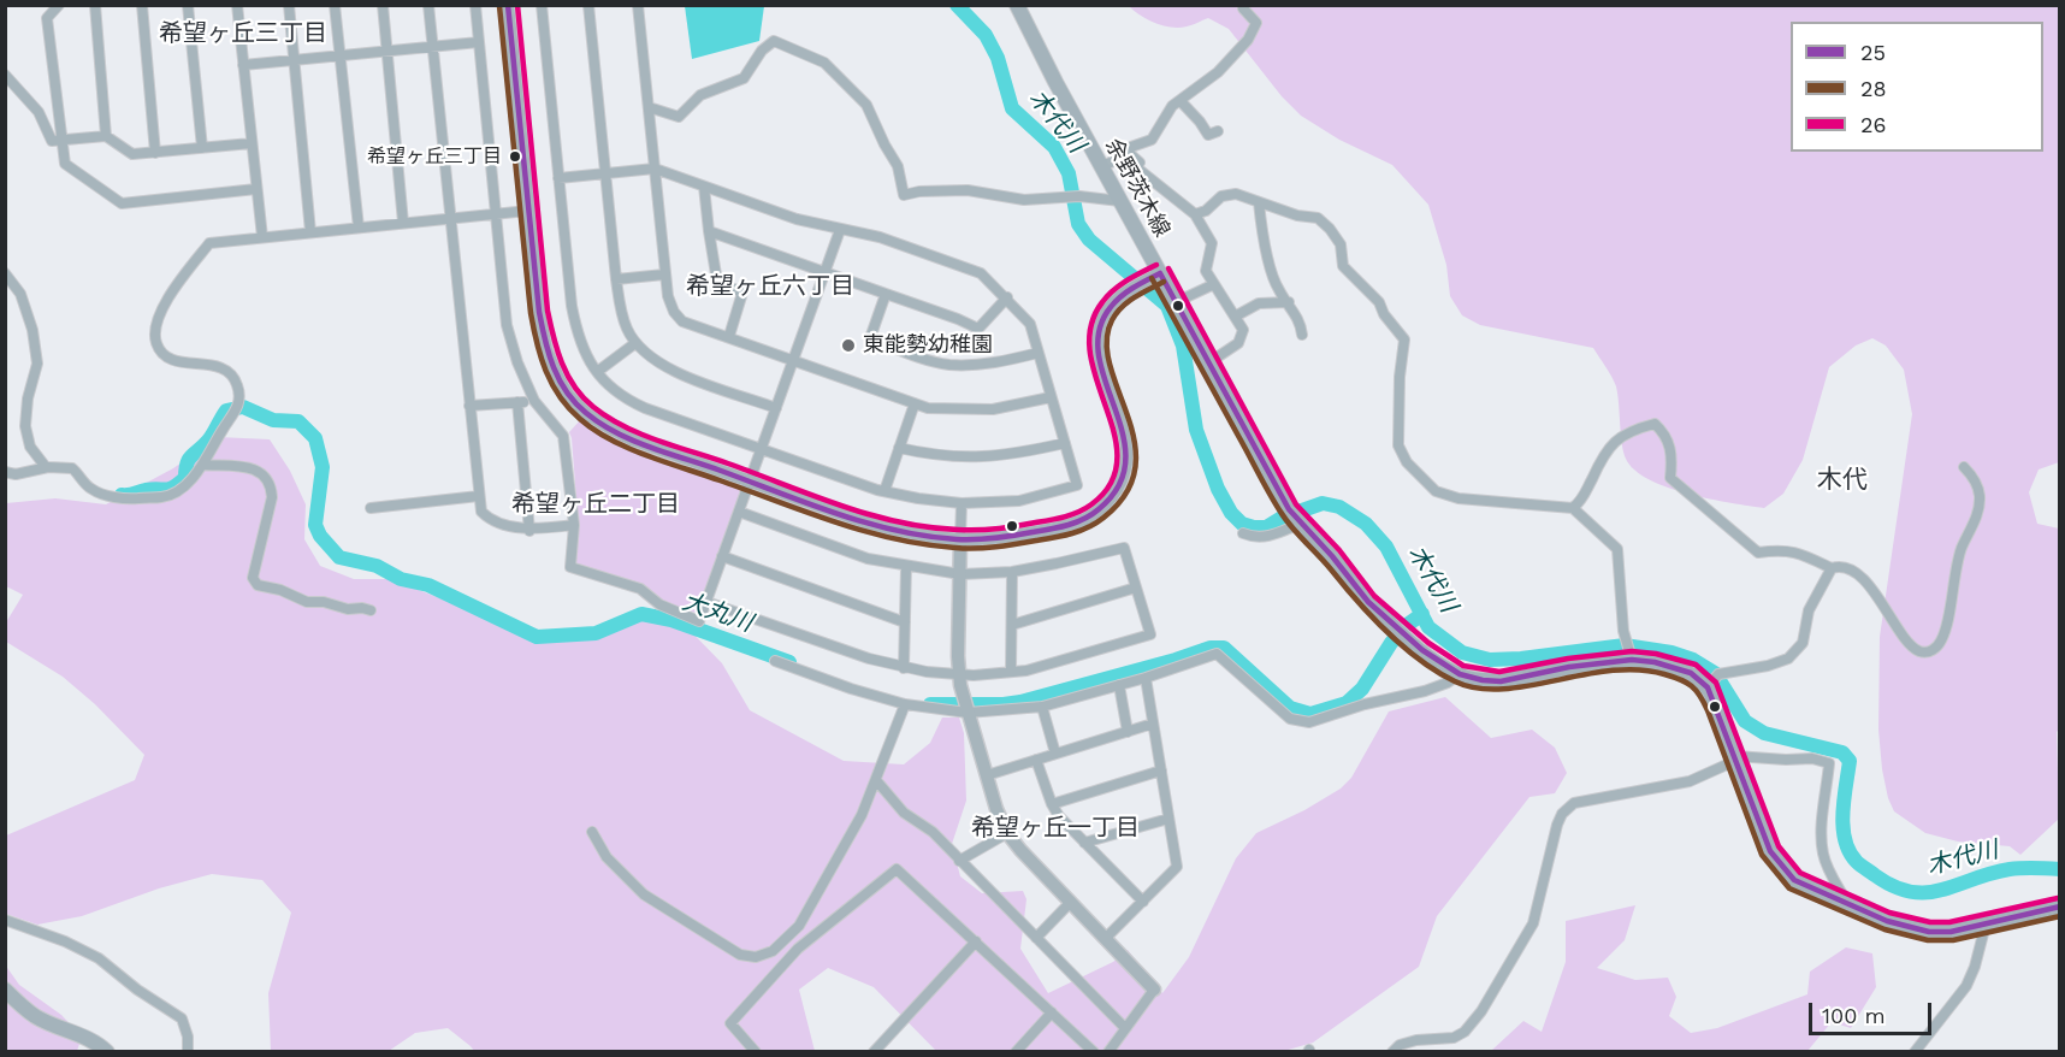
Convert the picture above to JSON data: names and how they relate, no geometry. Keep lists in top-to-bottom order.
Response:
{
  "streets": {
    "main road": ["余野茨木線"]
  },
  "districts": [
    "希望ヶ丘三丁目",
    "希望ヶ丘六丁目",
    "木代",
    "希望ヶ丘二丁目",
    "希望ヶ丘一丁目"
  ],
  "water": ["木代川", "大丸川"],
  "places": ["希望ヶ丘三丁目", "東能勢幼稚園"],
  "lines": ["transit line 25", "transit line 26", "transit line 28"],
  "legend": ["25", "28", "26"],
  "scale_bar": "100 m"
}
